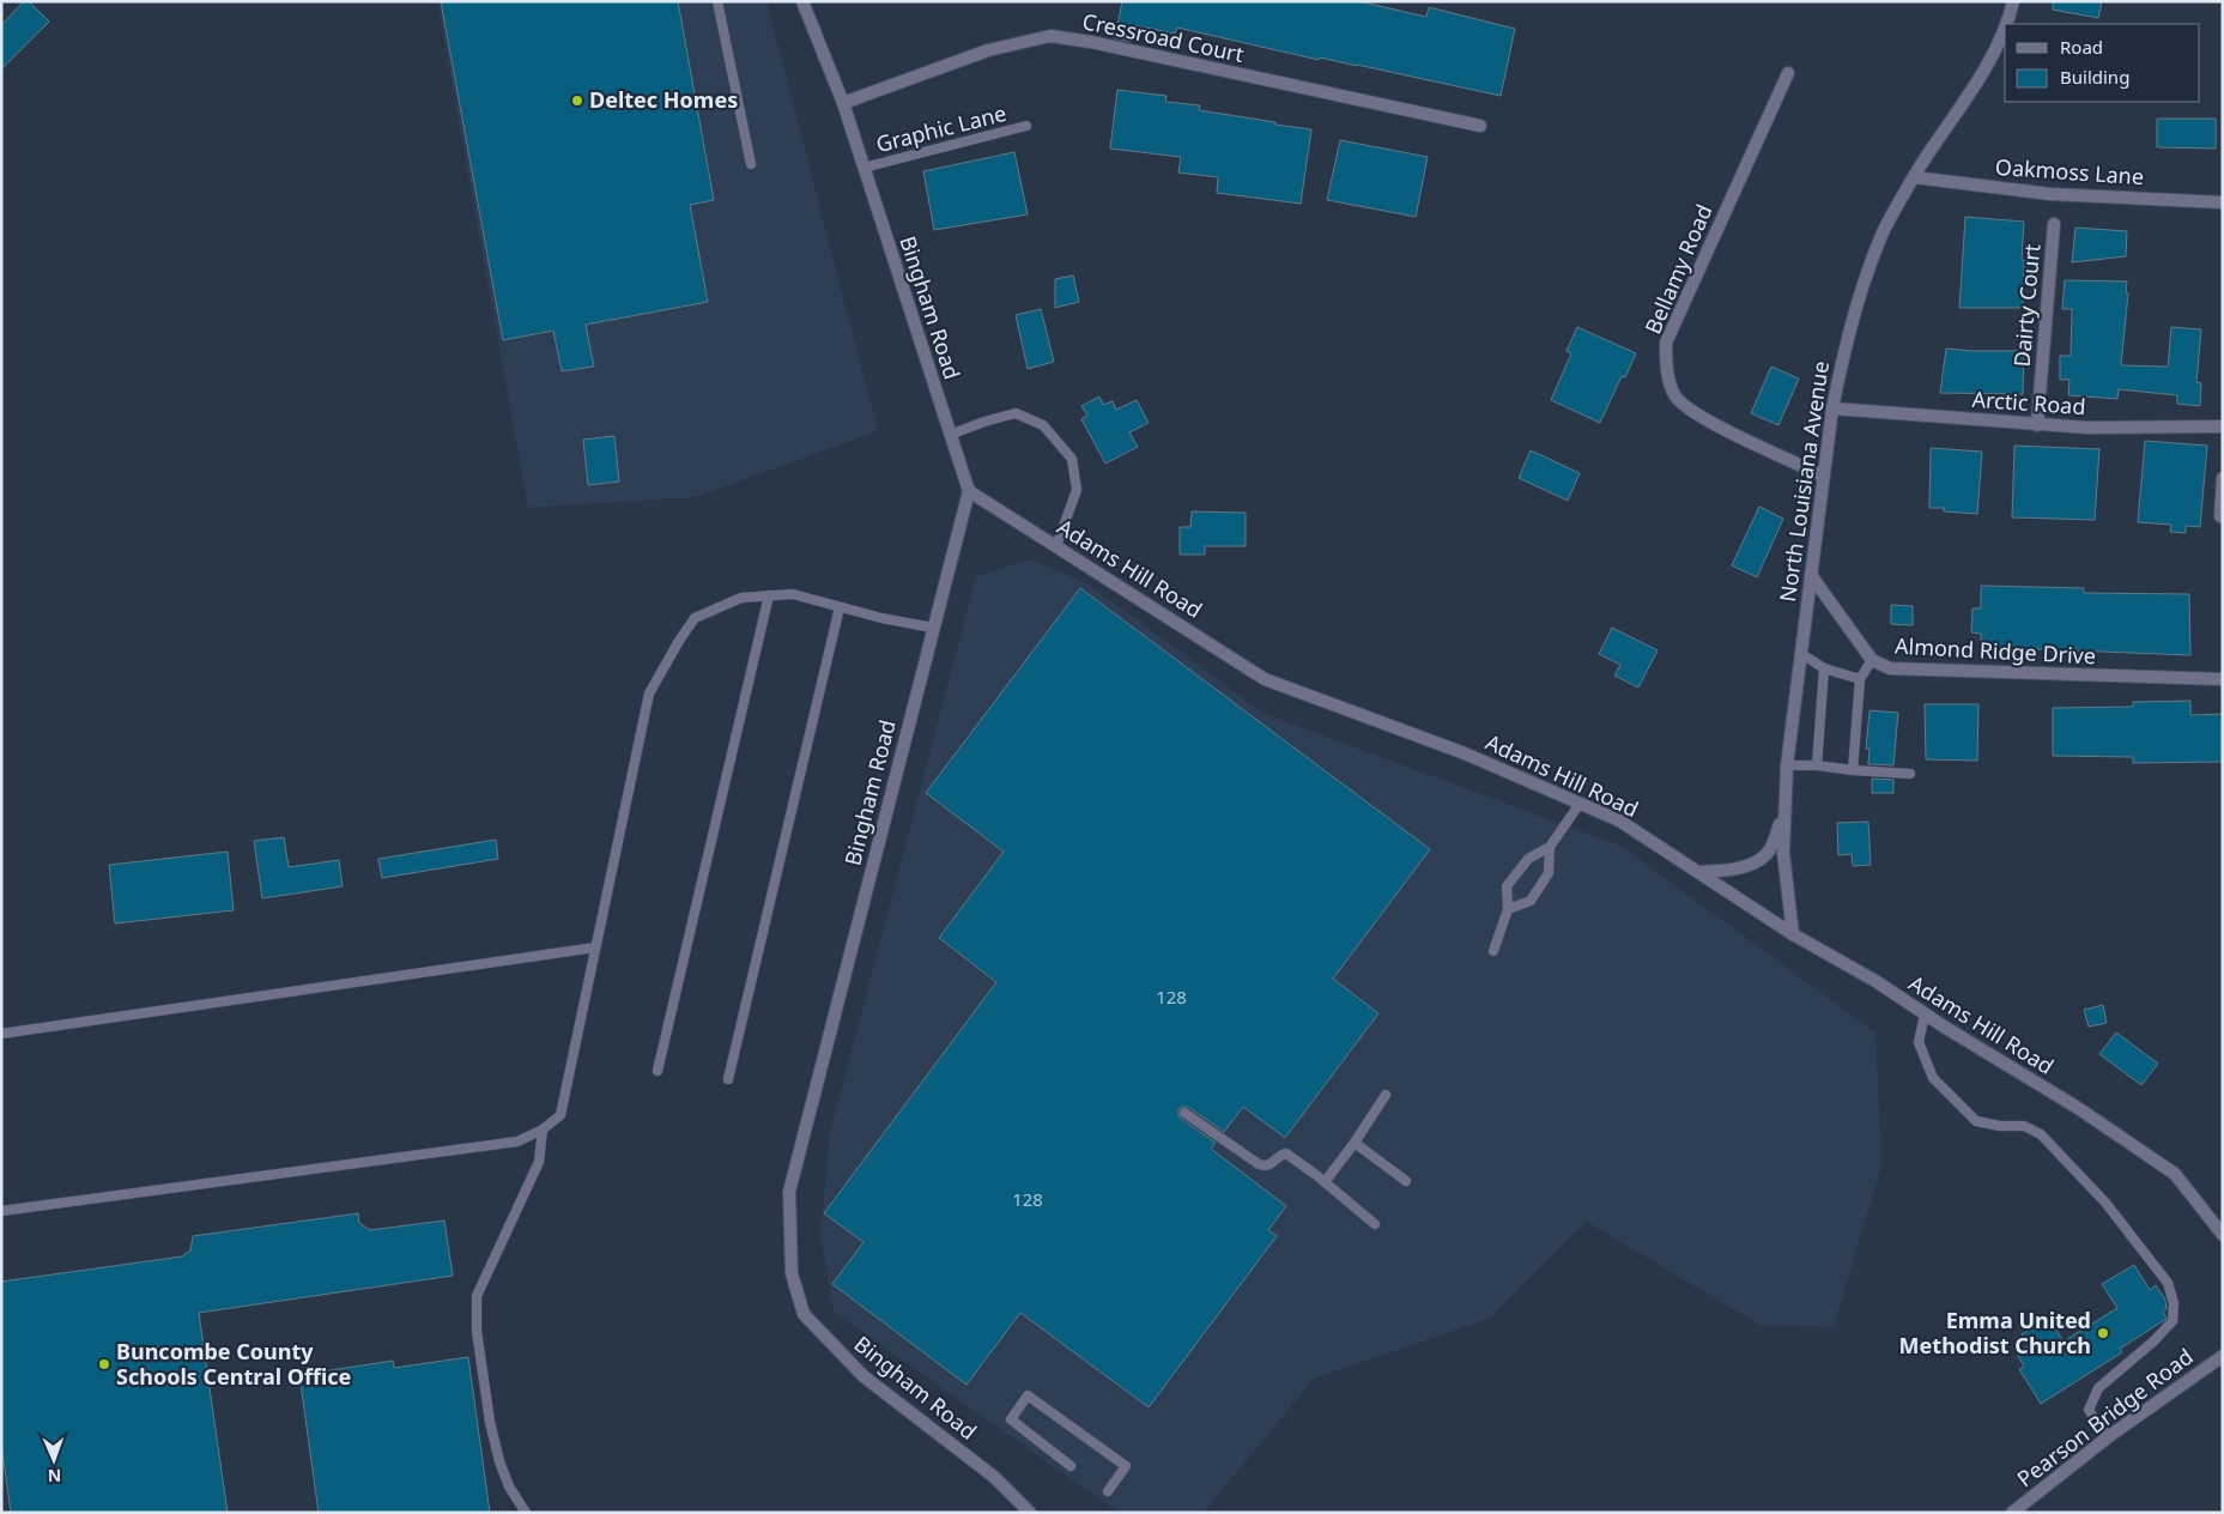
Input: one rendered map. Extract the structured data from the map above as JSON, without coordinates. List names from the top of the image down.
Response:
{
  "streets": {
    "street": [
      "Cressroad Court",
      "Oakmoss Lane",
      "Bellamy Road",
      "Dairty Court",
      "Bingham Road",
      "Arctic Road",
      "North Louisiana Avenue",
      "Adams Hill Road",
      "Almond Ridge Drive",
      "Pearson Bridge Road"
    ],
    "lane": ["Graphic Lane"]
  },
  "crossings": [
    ["Cressroad Court", "Bingham Road"],
    ["Graphic Lane", "Bingham Road"],
    ["Oakmoss Lane", "North Louisiana Avenue"],
    ["Bellamy Road", "North Louisiana Avenue"],
    ["Dairty Court", "Arctic Road"],
    ["Bingham Road", "Adams Hill Road"],
    ["Arctic Road", "North Louisiana Avenue"],
    ["North Louisiana Avenue", "Adams Hill Road"],
    ["North Louisiana Avenue", "Almond Ridge Drive"]
  ],
  "places": ["Deltec Homes", "Emma United Methodist Church", "Buncombe County Schools Central Office"],
  "house_numbers": ["128", "128"],
  "legend": ["Road", "Building"],
  "north": "bottom"
}
